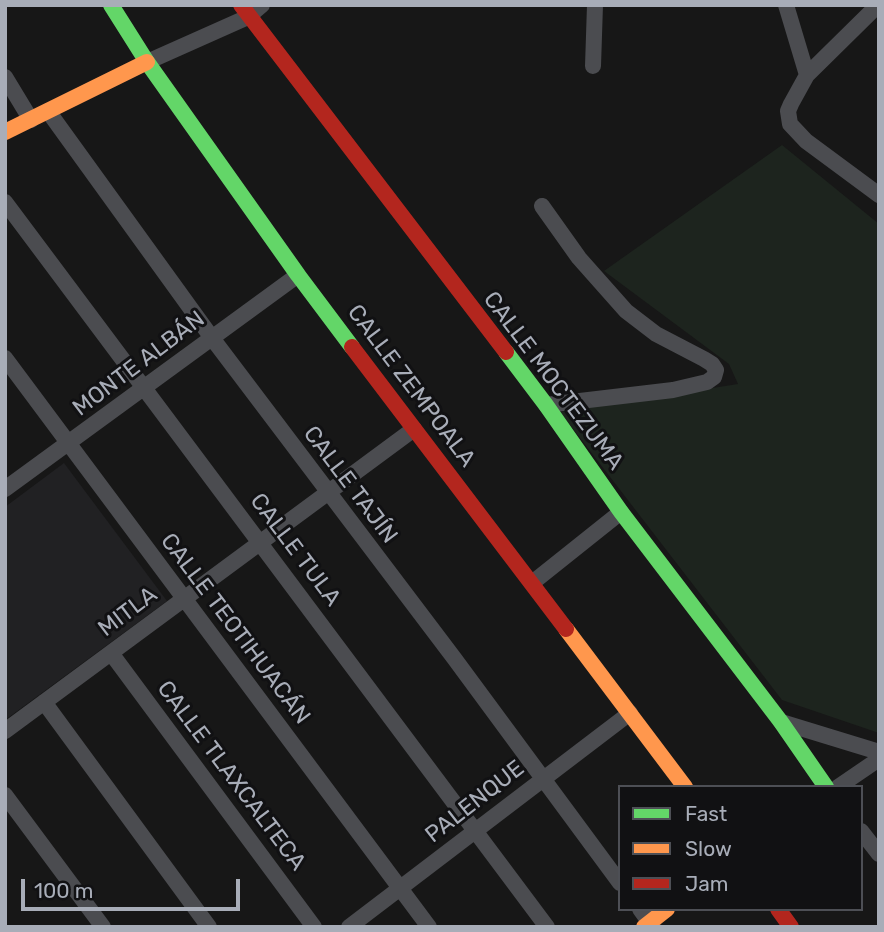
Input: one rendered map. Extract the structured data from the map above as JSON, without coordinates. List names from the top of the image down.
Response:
{
  "streets": {
    "street": [
      "MONTE ALBÁN",
      "CALLE MOCTEZUMA",
      "CALLE ZEMPOALA",
      "CALLE TAJÍN",
      "CALLE TULA",
      "MITLA",
      "CALLE TEOTIHUACÁN",
      "CALLE TLAXCALTECA",
      "PALENQUE"
    ]
  },
  "crossings": [
    ["MONTE ALBÁN", "CALLE ZEMPOALA"],
    ["MONTE ALBÁN", "CALLE TAJÍN"],
    ["MONTE ALBÁN", "CALLE TULA"],
    ["MONTE ALBÁN", "CALLE TEOTIHUACÁN"],
    ["CALLE ZEMPOALA", "MITLA"],
    ["CALLE ZEMPOALA", "PALENQUE"],
    ["CALLE TAJÍN", "MITLA"],
    ["CALLE TAJÍN", "PALENQUE"],
    ["CALLE TULA", "MITLA"],
    ["CALLE TULA", "PALENQUE"],
    ["MITLA", "CALLE TEOTIHUACÁN"],
    ["MITLA", "CALLE TLAXCALTECA"],
    ["CALLE TEOTIHUACÁN", "PALENQUE"]
  ],
  "legend": ["Fast", "Slow", "Jam"],
  "scale_bar": "100 m"
}
